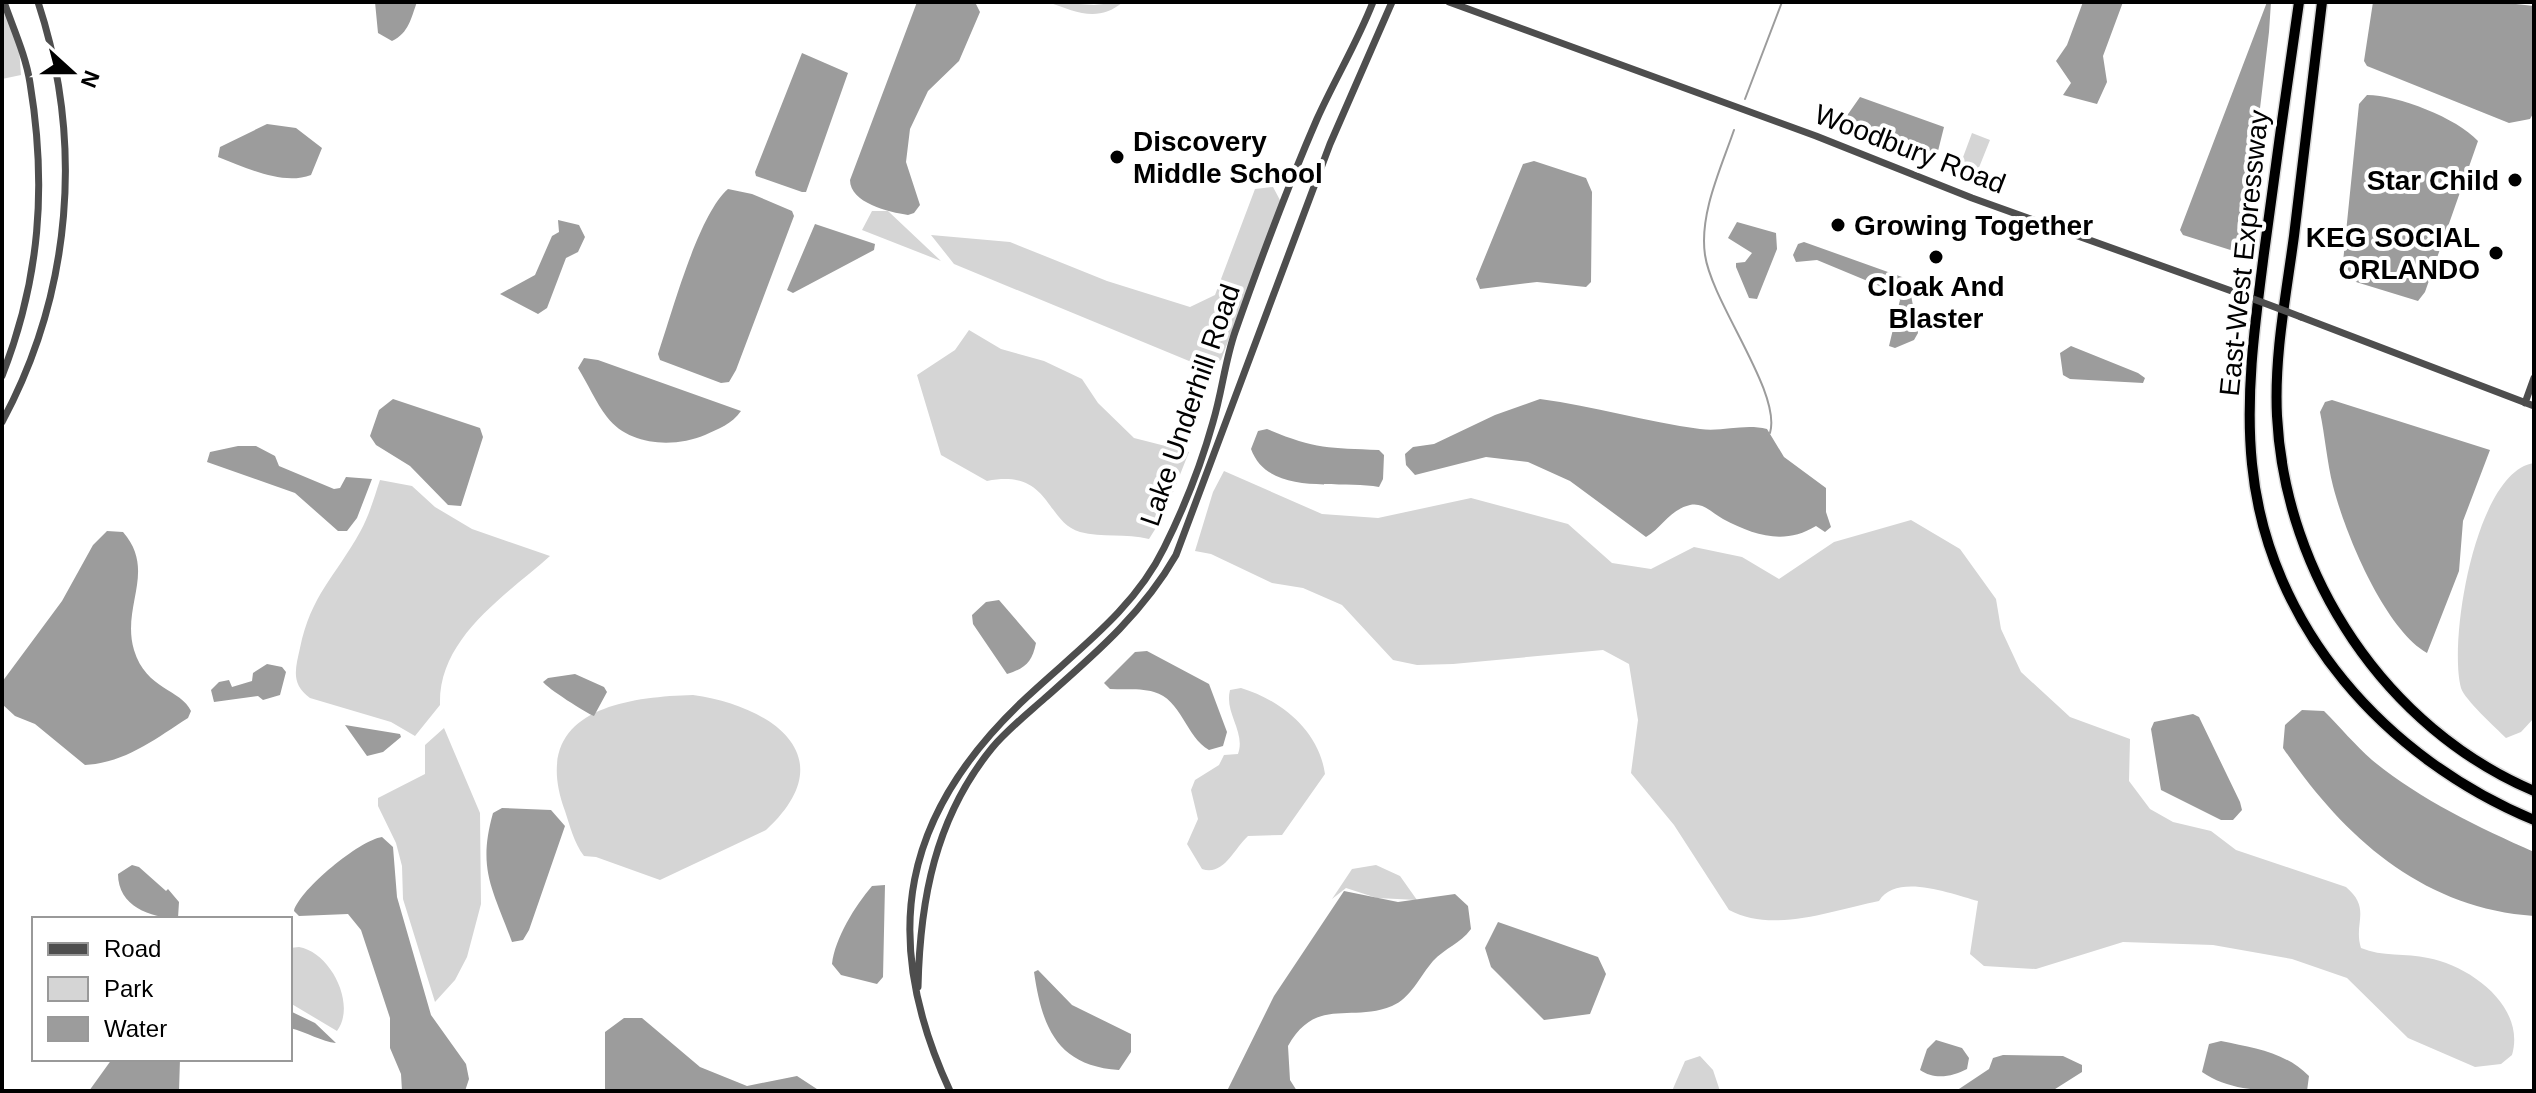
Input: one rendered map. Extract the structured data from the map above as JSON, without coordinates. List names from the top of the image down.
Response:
{
  "streets": {
    "highway": ["East-West Expressway"],
    "street": ["Woodbury Road", "Lake Underhill Road"]
  },
  "places": [
    "Discovery Middle School",
    "Star Child",
    "Growing Together",
    "KEG SOCIAL ORLANDO",
    "Cloak And Blaster"
  ],
  "legend": ["Road", "Park", "Water"],
  "north": "right"
}
